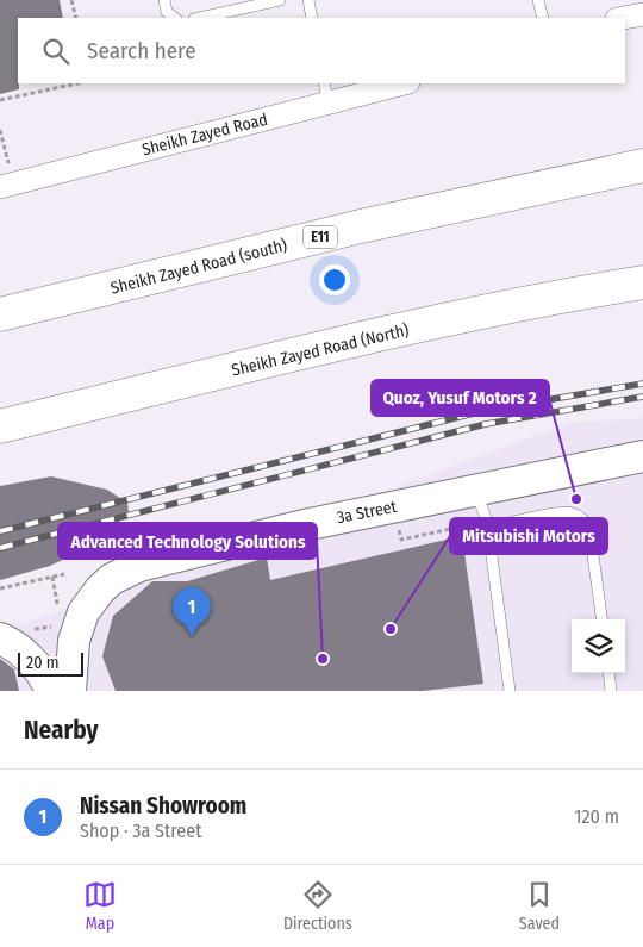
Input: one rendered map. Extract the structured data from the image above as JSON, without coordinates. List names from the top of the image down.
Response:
{
  "streets": {
    "highway": ["E11", "Sheikh Zayed Road (south)", "Sheikh Zayed Road (North)"],
    "street": ["Sheikh Zayed Road", "3a Street"]
  },
  "places": ["Quoz, Yusuf Motors 2", "Mitsubishi Motors", "Advanced Technology Solutions"],
  "scale_bar": "20 m",
  "page": {
    "search": "Search here",
    "pins": "1",
    "scale": "20 m",
    "heading": "Nearby",
    "list": [
      {
        "mark": "1",
        "name": "Nissan Showroom",
        "note": "Shop · 3a Street",
        "value": "120 m"
      }
    ],
    "nav": ["Map", "Directions", "Saved"]
  }
}
